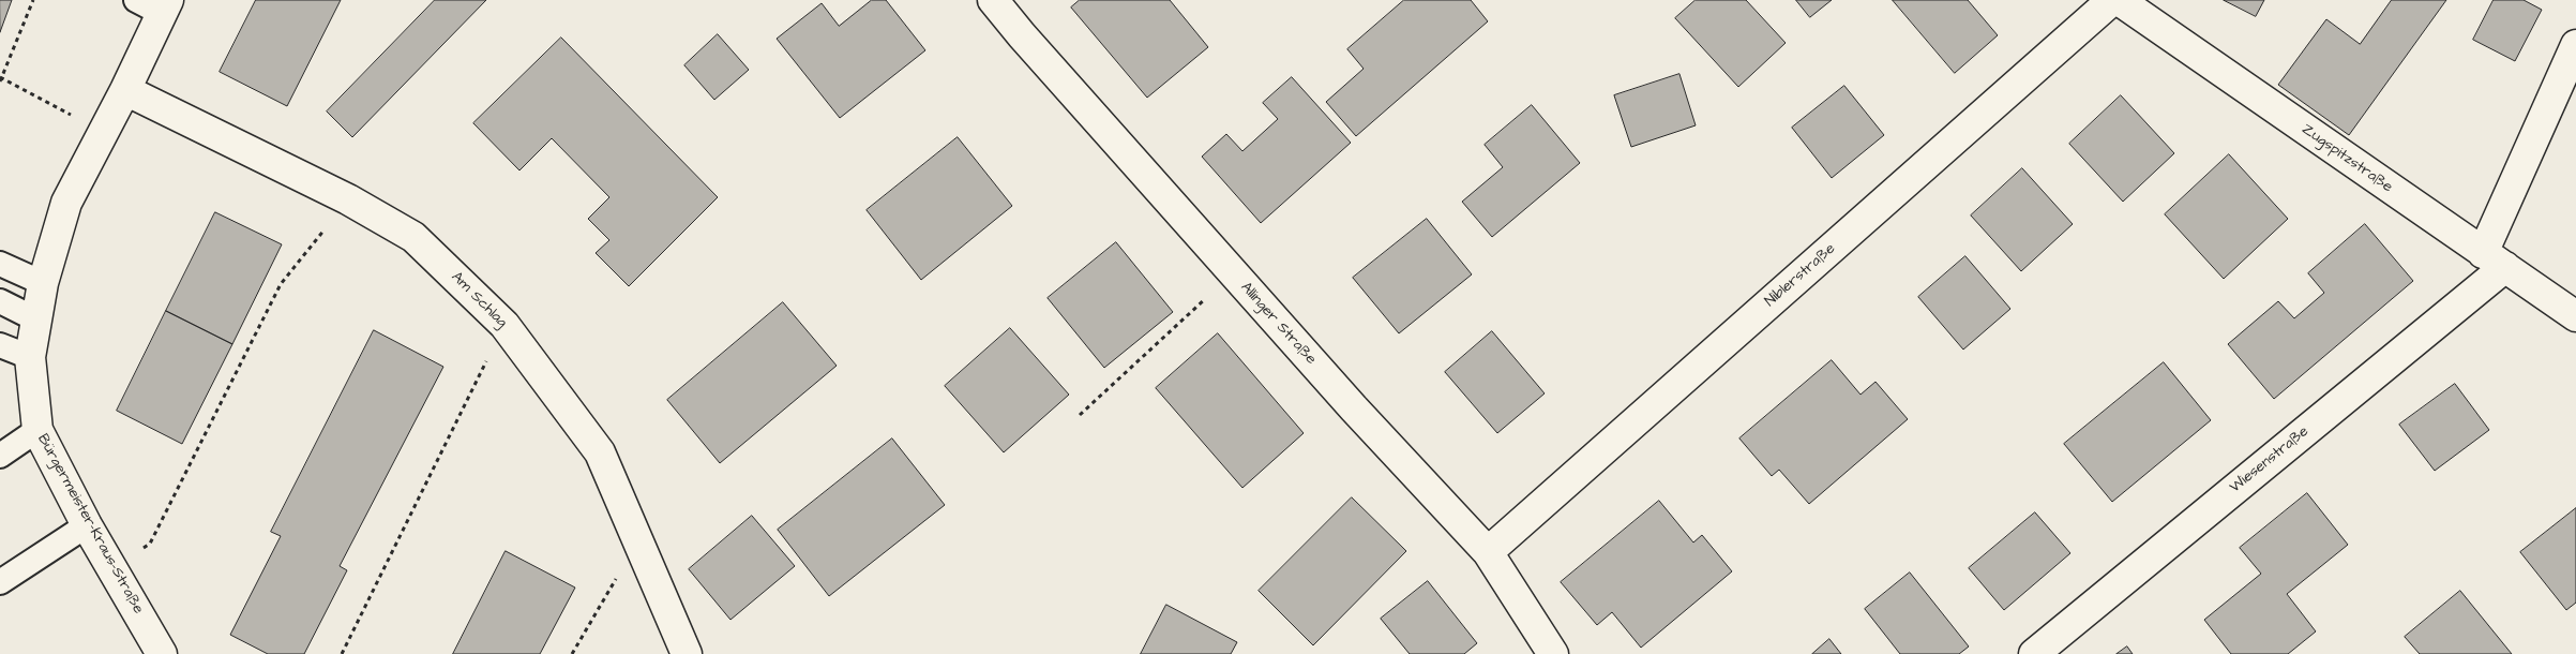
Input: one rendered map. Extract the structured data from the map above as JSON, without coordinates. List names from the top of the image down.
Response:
{
  "streets": {
    "street": [
      "Zugspitzstraße",
      "Niblerstraße",
      "Am Schlag",
      "Allinger Straße",
      "Wiesenstraße",
      "Bürgermeister-Kraus-Straße"
    ]
  },
  "crossings": [
    ["Zugspitzstraße", "Wiesenstraße"],
    ["Niblerstraße", "Allinger Straße"],
    ["Am Schlag", "Bürgermeister-Kraus-Straße"]
  ]
}
